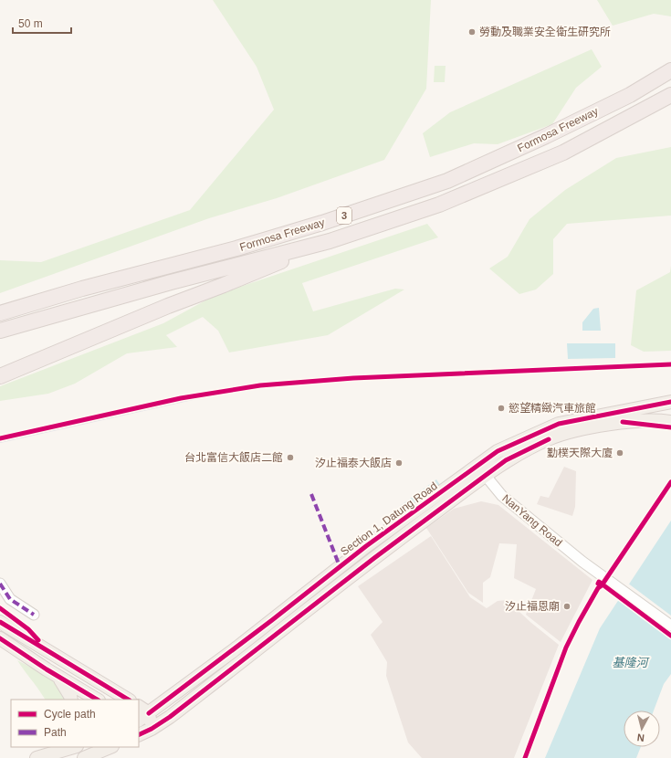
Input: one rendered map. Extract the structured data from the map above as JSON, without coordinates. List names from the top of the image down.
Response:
{
  "streets": {
    "highway": ["Formosa Freeway", "3"],
    "main road": ["Section 1, Datung Road"],
    "street": ["NanYang Road"]
  },
  "crossings": [
    ["Section 1, Datung Road", "NanYang Road"]
  ],
  "water": ["基隆河"],
  "places": [
    "勞動及職業安全衛生研究所",
    "慾望精緻汽車旅館",
    "勤樸天際大廈",
    "台北富信大飯店二館",
    "汐止福泰大飯店",
    "汐止福恩廟"
  ],
  "legend": ["Cycle path", "Path"],
  "scale_bar": "50 m",
  "north": "bottom"
}
